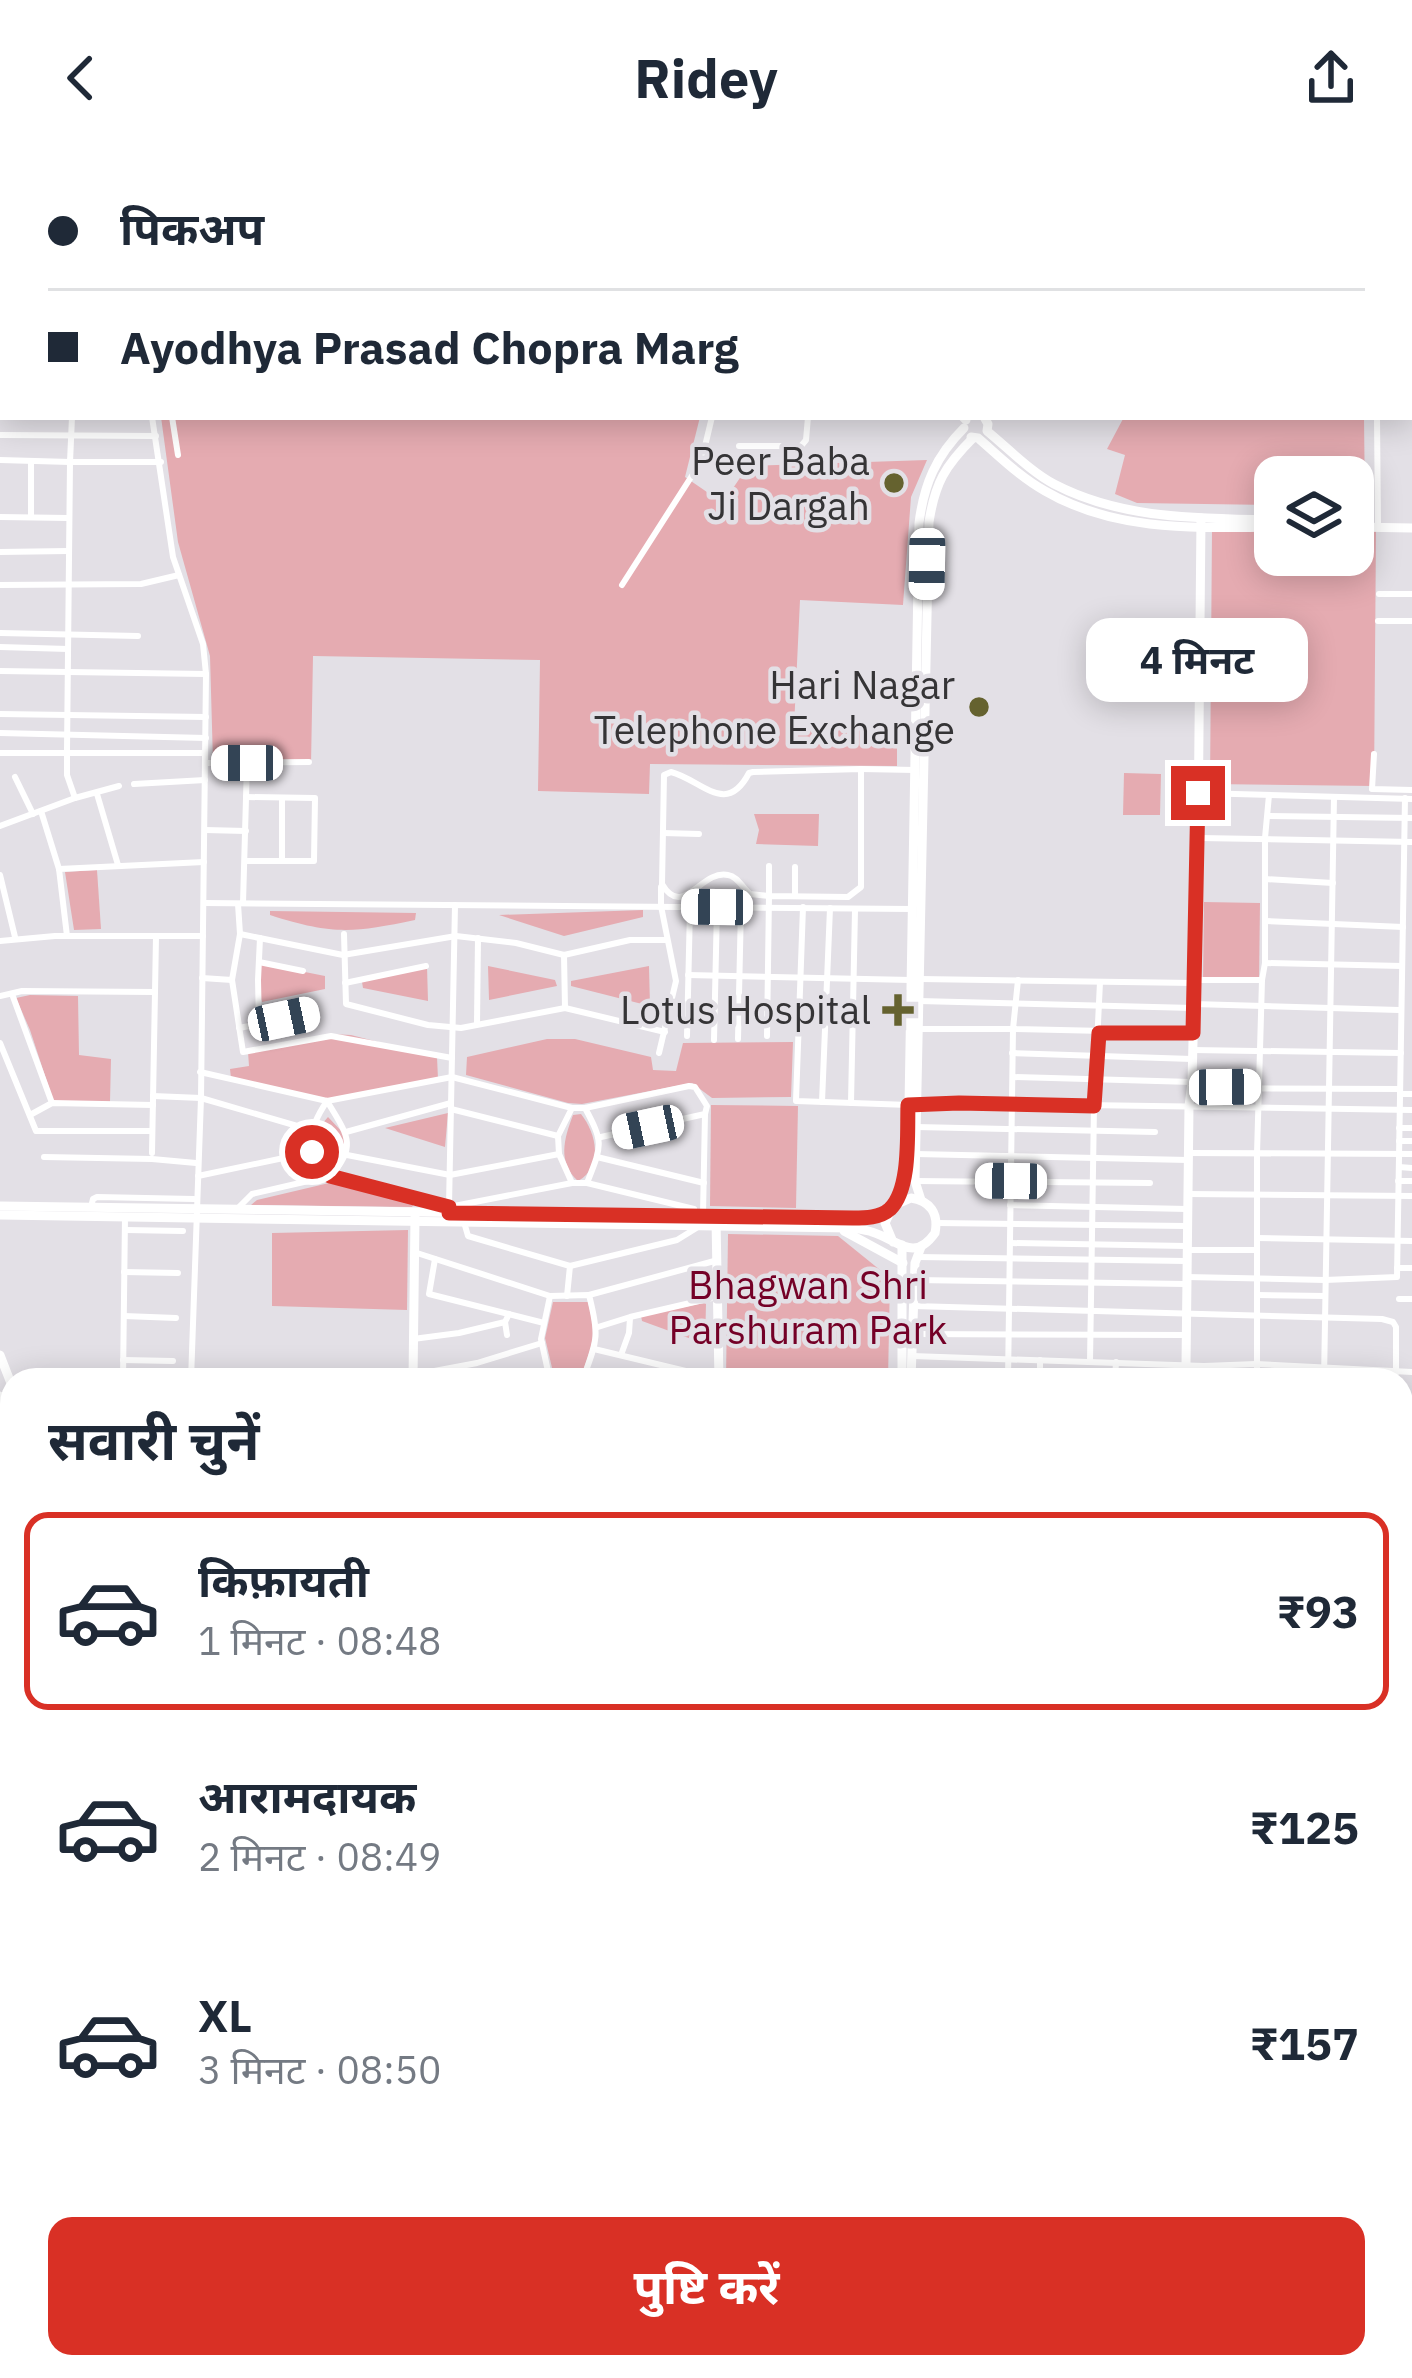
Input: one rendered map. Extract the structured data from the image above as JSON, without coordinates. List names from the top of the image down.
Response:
{
  "parks": ["Bhagwan Shri Parshuram Park"],
  "places": {
    "other": ["Peer Baba Ji Dargah", "Hari Nagar Telephone Exchange"],
    "health": ["Lotus Hospital"]
  },
  "page": {
    "header": "Ridey",
    "banner": ["पिकअप", "Ayodhya Prasad Chopra Marg"],
    "bubble": "4 मिनट",
    "heading": "सवारी चुनें",
    "list": [
      {
        "name": "किफ़ायती",
        "note": "1 मिनट · 08:48",
        "value": "₹93"
      },
      {
        "name": "आरामदायक",
        "note": "2 मिनट · 08:49",
        "value": "₹125"
      },
      {
        "name": "XL",
        "note": "3 मिनट · 08:50",
        "value": "₹157"
      }
    ],
    "buttons": "पुष्टि करें"
  }
}
